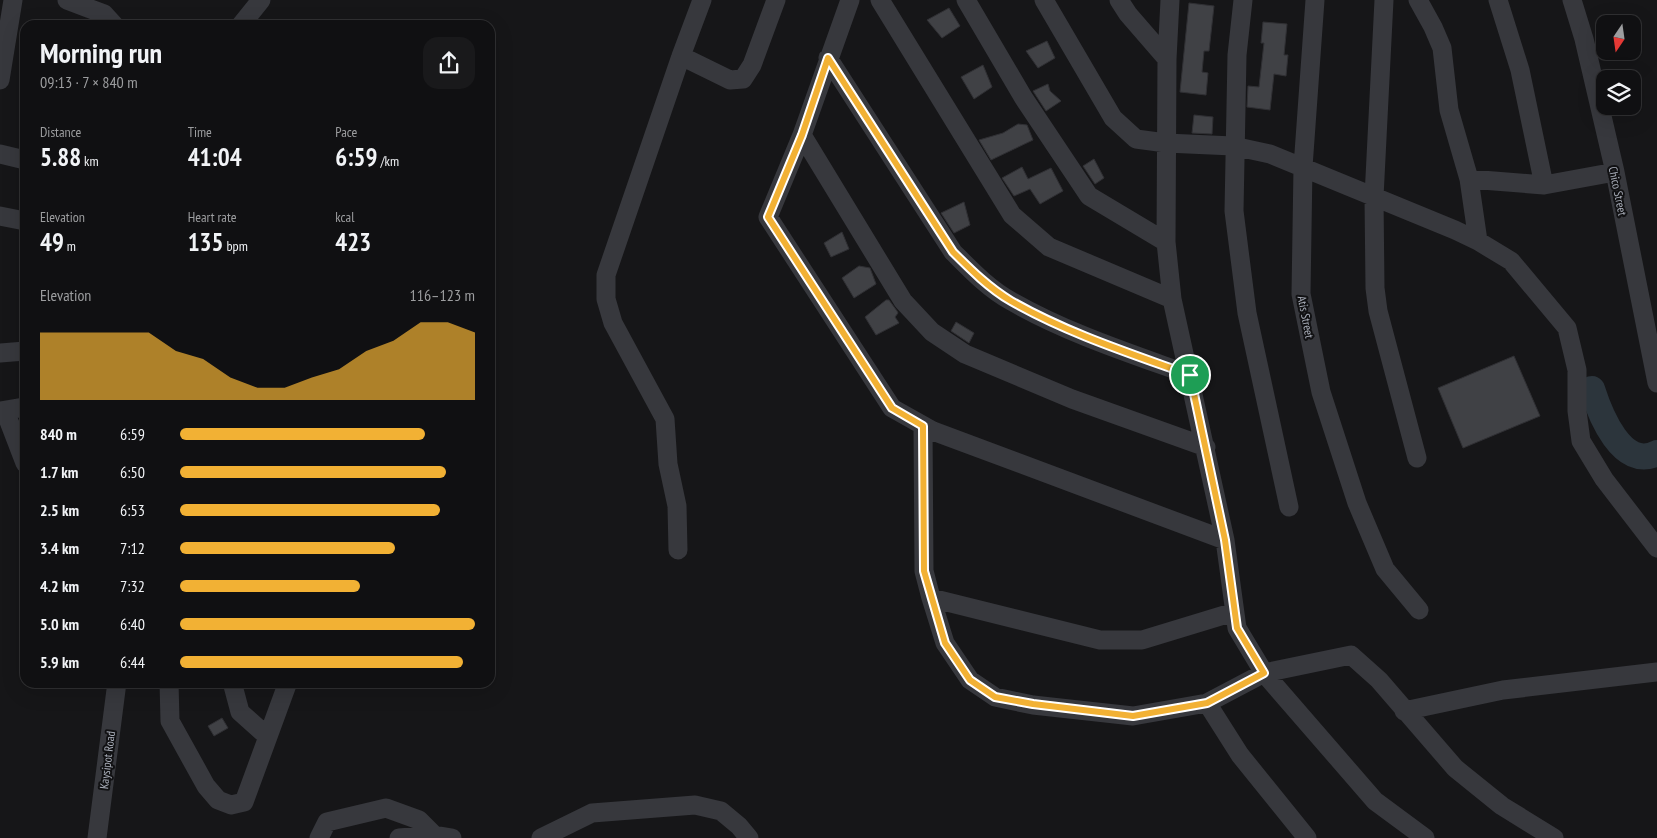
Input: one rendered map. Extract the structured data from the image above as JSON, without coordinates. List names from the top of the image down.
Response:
{
  "streets": {
    "street": ["Chico Street", "Atis Street", "Kaysipot Road"]
  },
  "north": "bottom",
  "page": {
    "heading": ["Morning run", "09:13 · 7 × 840 m"],
    "stats": [
      ["Distance", "5.88 km"],
      ["Time", "41:04"],
      ["Pace", "6:59 /km"],
      ["Elevation", "49 m"],
      ["Heart rate", "135 bpm"],
      ["kcal", "423"]
    ],
    "chart": ["Elevation", "116–123 m"],
    "list": [
      {
        "name": "840 m",
        "note": "6:59"
      },
      {
        "name": "1.7 km",
        "note": "6:50"
      },
      {
        "name": "2.5 km",
        "note": "6:53"
      },
      {
        "name": "3.4 km",
        "note": "7:12"
      },
      {
        "name": "4.2 km",
        "note": "7:32"
      },
      {
        "name": "5.0 km",
        "note": "6:40"
      },
      {
        "name": "5.9 km",
        "note": "6:44"
      }
    ]
  }
}
